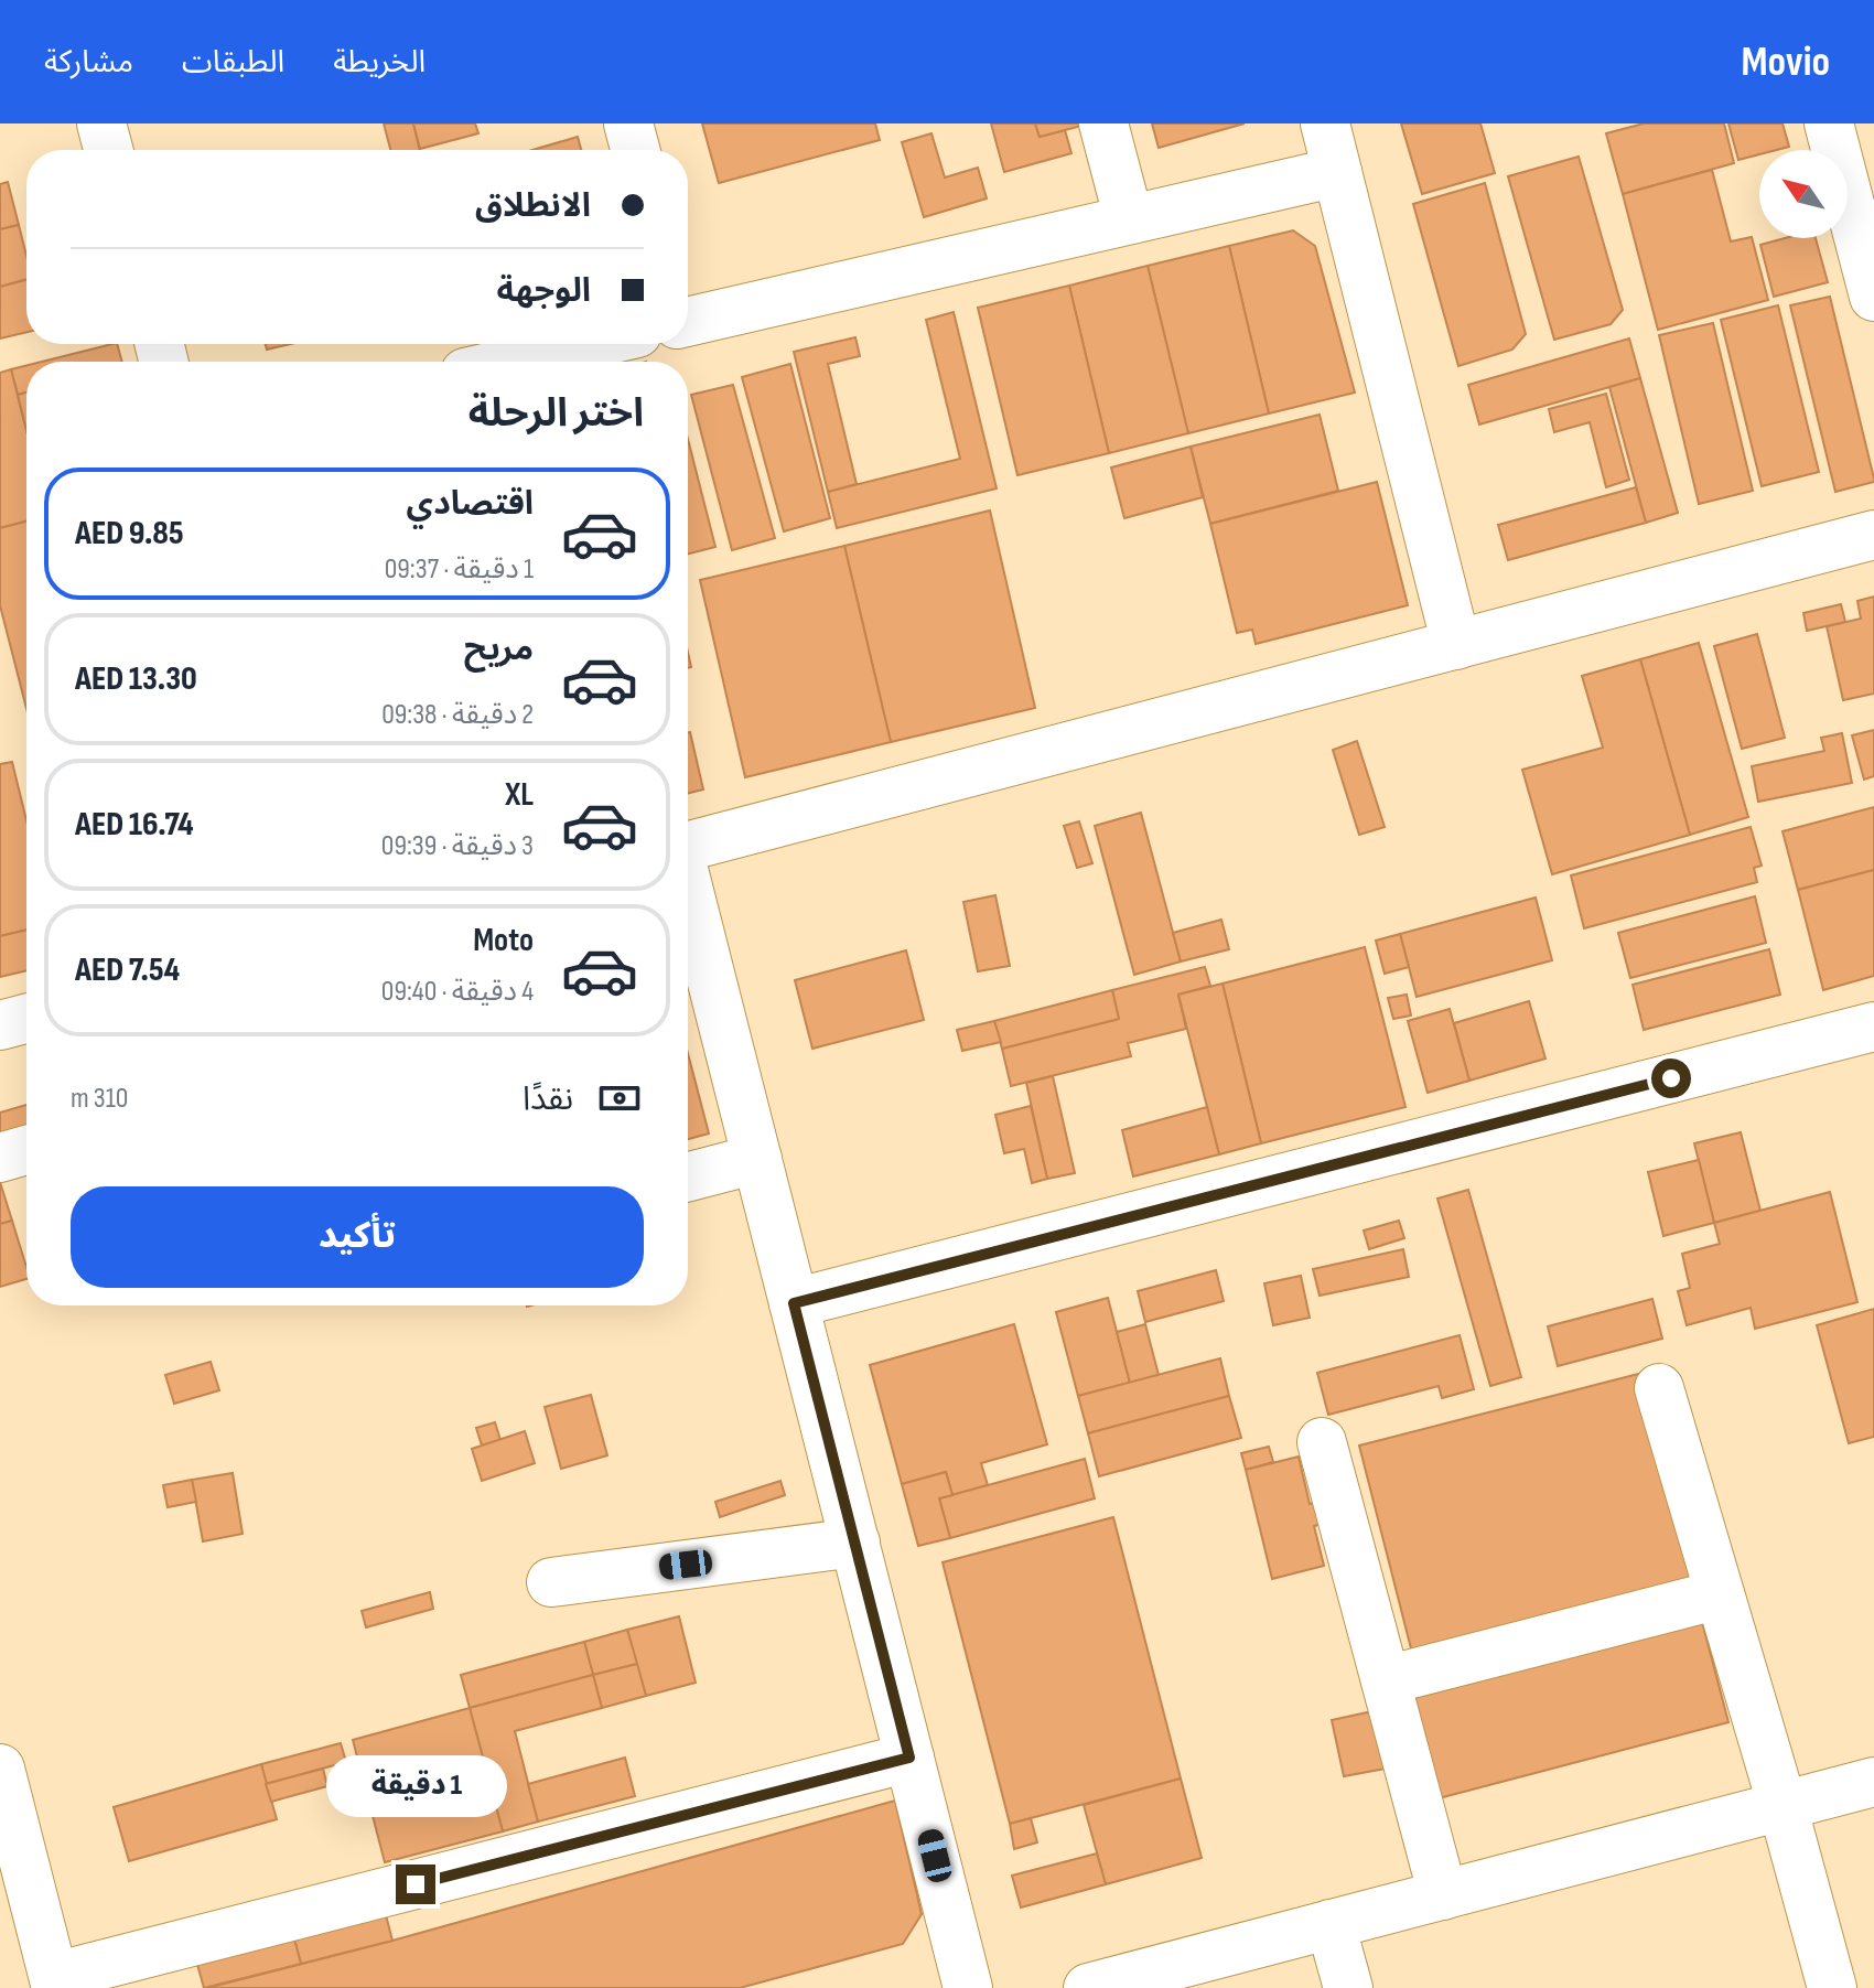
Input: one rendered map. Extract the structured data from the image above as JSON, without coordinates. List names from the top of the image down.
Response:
{
  "north": "top left",
  "page": {
    "header": "Movio",
    "nav": ["الخريطة", "الطبقات", "مشاركة"],
    "banner": ["الانطلاق", "الوجهة"],
    "heading": "اختر الرحلة",
    "list": [
      {
        "name": "اقتصادي",
        "note": "1 دقيقة · 09:37",
        "value": "AED 9.85"
      },
      {
        "name": "مريح",
        "note": "2 دقيقة · 09:38",
        "value": "AED 13.30"
      },
      {
        "name": "XL",
        "note": "3 دقيقة · 09:39",
        "value": "AED 16.74"
      },
      {
        "name": "Moto",
        "note": "4 دقيقة · 09:40",
        "value": "AED 7.54"
      }
    ],
    "pay": ["نقدًا", "310 m"],
    "buttons": "تأكيد",
    "bubble": "1 دقيقة"
  }
}
